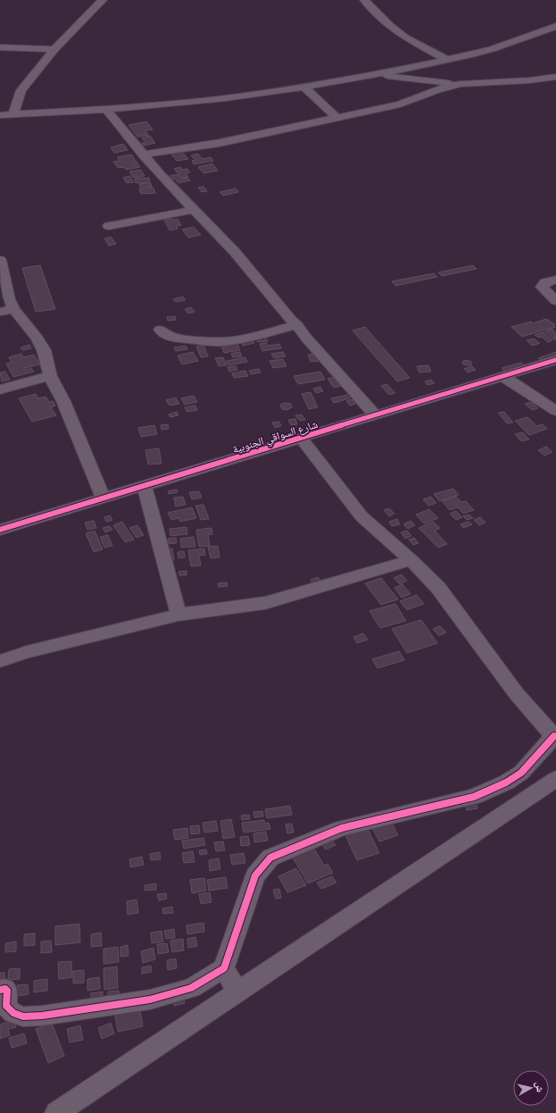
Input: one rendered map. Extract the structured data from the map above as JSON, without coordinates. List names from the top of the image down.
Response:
{
  "streets": {
    "street": ["شارع السواقي الجنوبية"]
  },
  "north": "right"
}
